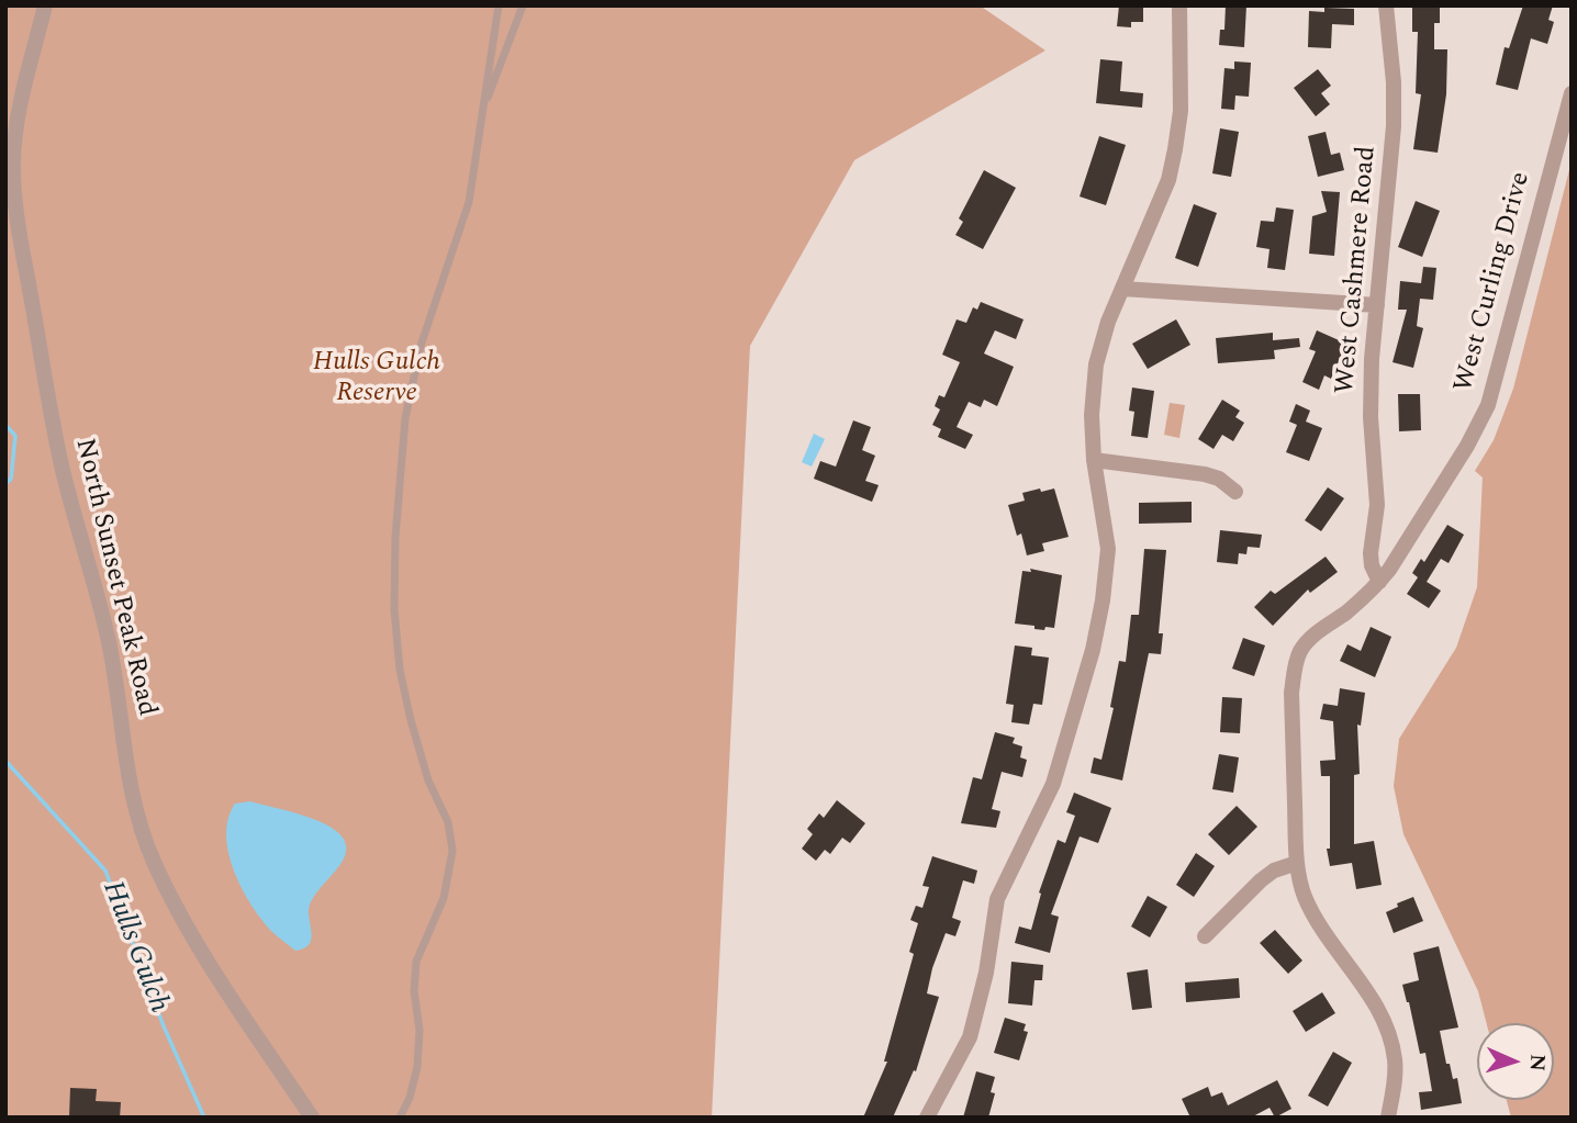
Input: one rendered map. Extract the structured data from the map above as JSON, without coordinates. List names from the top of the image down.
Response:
{
  "streets": {
    "street": ["West Cashmere Road", "West Curling Drive", "North Sunset Peak Road"]
  },
  "crossings": [
    ["West Cashmere Road", "West Curling Drive"]
  ],
  "water": ["Hulls Gulch"],
  "parks": ["Hulls Gulch Reserve"],
  "north": "right"
}
